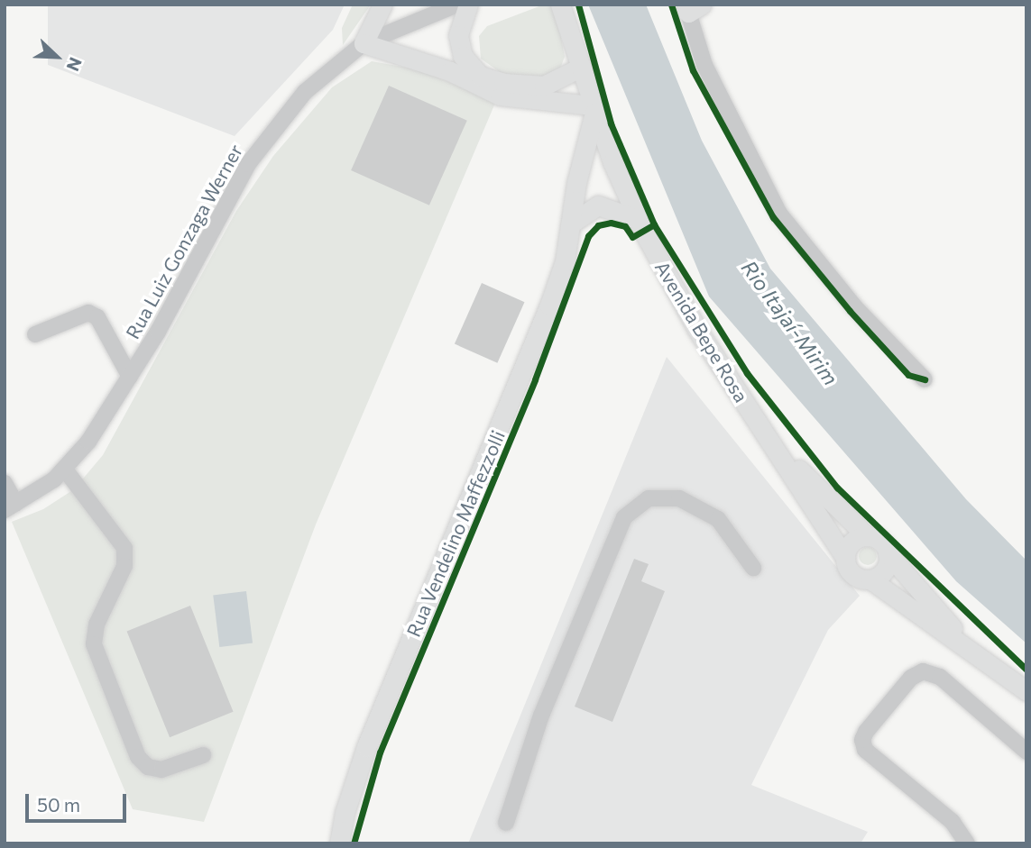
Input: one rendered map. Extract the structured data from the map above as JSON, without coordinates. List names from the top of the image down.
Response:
{
  "streets": {
    "main road": ["Avenida Bepe Rosa", "Rua Vendelino Maffezzolli"],
    "street": ["Rua Luiz Gonzaga Werner"]
  },
  "crossings": [
    ["Avenida Bepe Rosa", "Rua Vendelino Maffezzolli"]
  ],
  "water": ["Rio Itajaí-Mirim"],
  "scale_bar": "50 m",
  "north": "bottom right"
}
